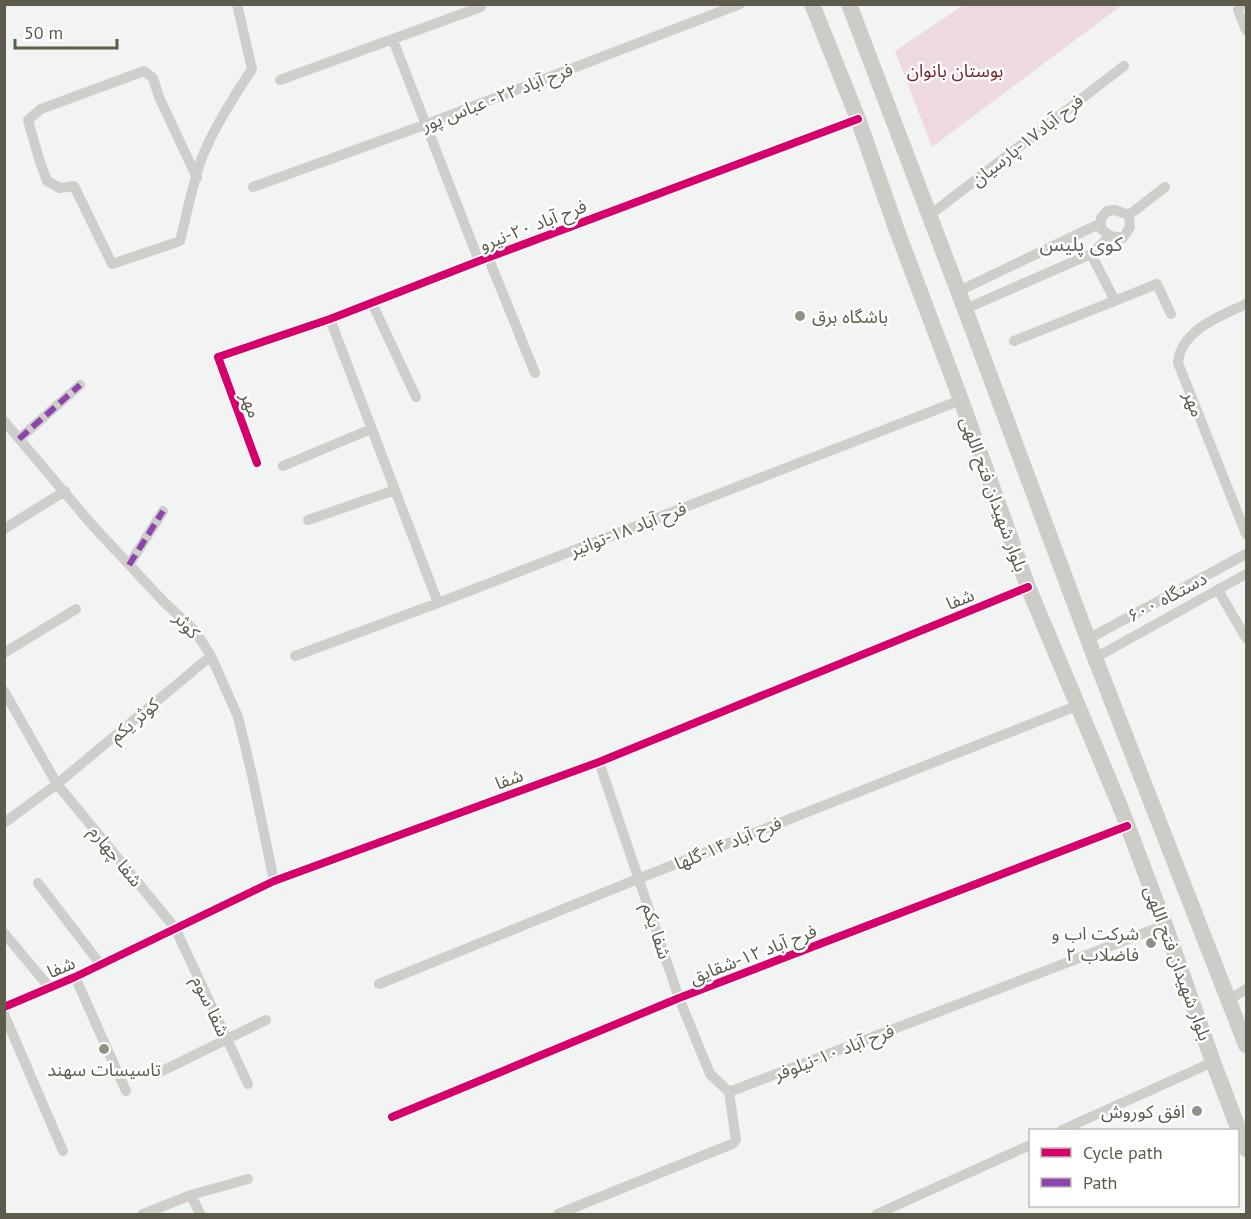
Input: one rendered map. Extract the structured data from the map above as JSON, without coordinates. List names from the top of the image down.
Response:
{
  "streets": {
    "main road": ["بلوار شهیدان فتح اللهی"],
    "street": [
      "فرح آباد ۲۲ - عباس پور",
      "فرح آباد۱۷-پارسیان",
      "فرح آباد ۲۰-نیرو",
      "مهر",
      "فرح آباد ۱۸-توانیر",
      "۶۰۰ دستگاه",
      "شفا",
      "کوثر",
      "کوثر یکم",
      "فرح آباد ۱۴-گلها",
      "شفا چهارم",
      "شفا یکم",
      "فرح آباد ۱۲-شقایق",
      "شفا سوم",
      "فرح آباد ۱۰-نیلوفر"
    ]
  },
  "crossings": [
    ["فرح آباد۱۷-پارسیان", "بلوار شهیدان فتح اللهی"],
    ["فرح آباد ۲۰-نیرو", "مهر"],
    ["فرح آباد ۲۰-نیرو", "بلوار شهیدان فتح اللهی"],
    ["بلوار شهیدان فتح اللهی", "فرح آباد ۱۸-توانیر"],
    ["بلوار شهیدان فتح اللهی", "۶۰۰ دستگاه"],
    ["بلوار شهیدان فتح اللهی", "شفا"],
    ["بلوار شهیدان فتح اللهی", "فرح آباد ۱۴-گلها"],
    ["بلوار شهیدان فتح اللهی", "فرح آباد ۱۲-شقایق"],
    ["بلوار شهیدان فتح اللهی", "فرح آباد ۱۰-نیلوفر"],
    ["شفا", "کوثر"],
    ["شفا", "شفا چهارم"],
    ["شفا", "شفا یکم"],
    ["شفا", "شفا سوم"],
    ["کوثر", "کوثر یکم"],
    ["کوثر یکم", "شفا چهارم"],
    ["فرح آباد ۱۴-گلها", "شفا یکم"],
    ["شفا چهارم", "شفا سوم"],
    ["شفا یکم", "فرح آباد ۱۲-شقایق"],
    ["شفا یکم", "فرح آباد ۱۰-نیلوفر"]
  ],
  "districts": ["کوی پلیس"],
  "parks": ["بوستان بانوان"],
  "places": [
    "باشگاه برق",
    "شرکت اب و فاضلاب ۲",
    "تاسیسات سهند",
    "افق کوروش"
  ],
  "legend": ["Cycle path", "Path"],
  "scale_bar": "50 m"
}
